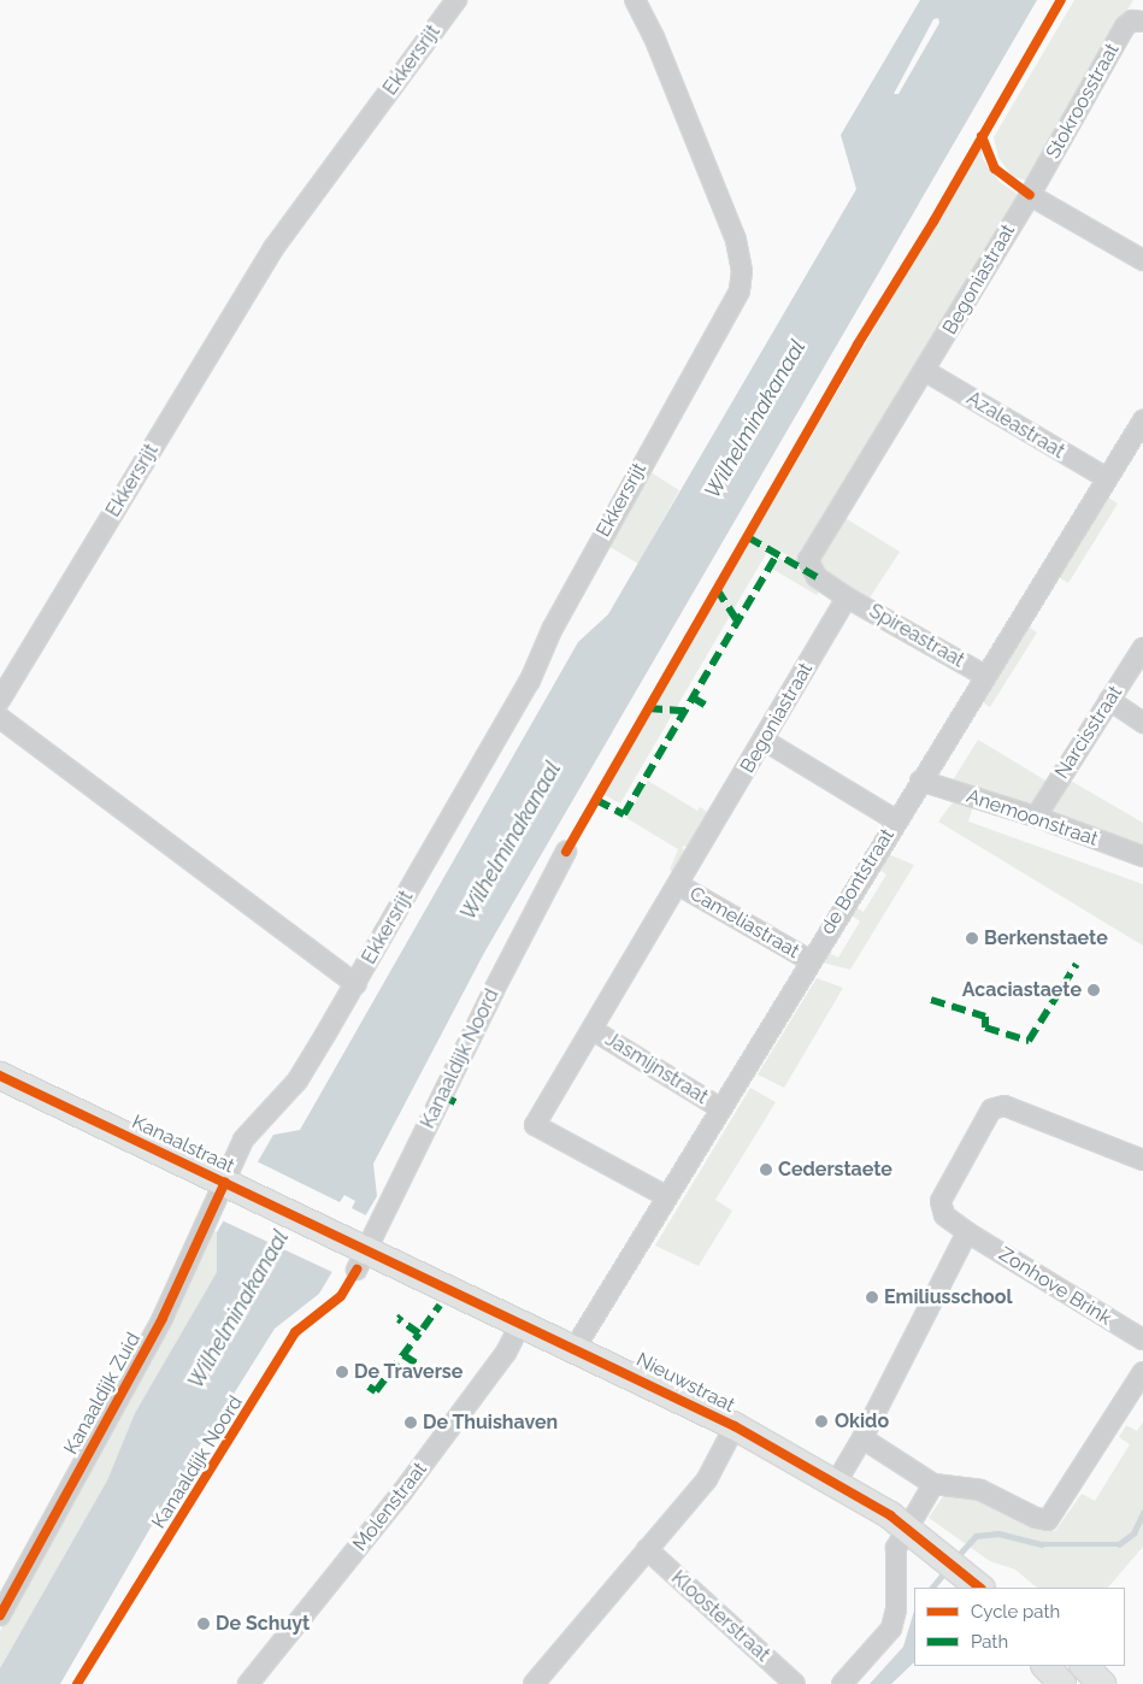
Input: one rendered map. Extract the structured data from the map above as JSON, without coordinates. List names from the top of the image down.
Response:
{
  "streets": {
    "street": [
      "Ekkersrijt",
      "Stokroosstraat",
      "Begoniastraat",
      "Azaleastraat",
      "Spireastraat",
      "Narcisstraat",
      "Anemoonstraat",
      "de Bontstraat",
      "Cameliastraat",
      "Kanaaldijk Noord",
      "Jasmijnstraat",
      "Kanaalstraat",
      "Zonhove Brink",
      "Nieuwstraat",
      "Kanaaldijk Zuid",
      "Molenstraat",
      "Kloosterstraat"
    ]
  },
  "crossings": [
    ["Ekkersrijt", "Kanaalstraat"],
    ["Ekkersrijt", "Kanaaldijk Zuid"],
    ["Stokroosstraat", "Begoniastraat"],
    ["Begoniastraat", "Azaleastraat"],
    ["Begoniastraat", "Spireastraat"],
    ["Begoniastraat", "de Bontstraat"],
    ["Begoniastraat", "Cameliastraat"],
    ["Begoniastraat", "Jasmijnstraat"],
    ["Azaleastraat", "de Bontstraat"],
    ["Spireastraat", "de Bontstraat"],
    ["Narcisstraat", "Anemoonstraat"],
    ["Anemoonstraat", "de Bontstraat"],
    ["de Bontstraat", "Cameliastraat"],
    ["de Bontstraat", "Jasmijnstraat"],
    ["de Bontstraat", "Nieuwstraat"],
    ["Kanaaldijk Noord", "Kanaalstraat"],
    ["Kanaaldijk Noord", "Nieuwstraat"],
    ["Kanaalstraat", "Nieuwstraat"],
    ["Kanaalstraat", "Kanaaldijk Zuid"],
    ["Nieuwstraat", "Molenstraat"]
  ],
  "water": ["Wilhelminakanaal"],
  "places": [
    "Berkenstaete",
    "Acaciastaete",
    "Cederstaete",
    "Emiliusschool",
    "De Traverse",
    "Okido",
    "De Thuishaven",
    "De Schuyt"
  ],
  "legend": ["Cycle path", "Path"]
}
